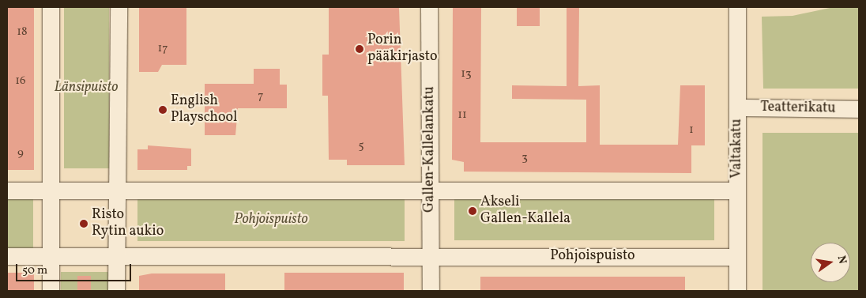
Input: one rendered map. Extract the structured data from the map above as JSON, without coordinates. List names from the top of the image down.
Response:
{
  "streets": {
    "street": [
      "Teatterikatu",
      "Valtakatu",
      "Gallen-Kallelankatu",
      "Pohjoispuisto"
    ]
  },
  "crossings": [
    ["Teatterikatu", "Valtakatu"],
    ["Valtakatu", "Pohjoispuisto"],
    ["Gallen-Kallelankatu", "Pohjoispuisto"]
  ],
  "parks": ["Länsipuisto", "Pohjoispuisto"],
  "places": [
    "Porin pääkirjasto",
    "English Playschool",
    "Akseli Gallen-Kallela",
    "Risto Rytin aukio"
  ],
  "house_numbers": [
    "18",
    "17",
    "13",
    "16",
    "7",
    "11",
    "1",
    "5",
    "9",
    "3"
  ],
  "scale_bar": "50 m",
  "north": "right"
}
